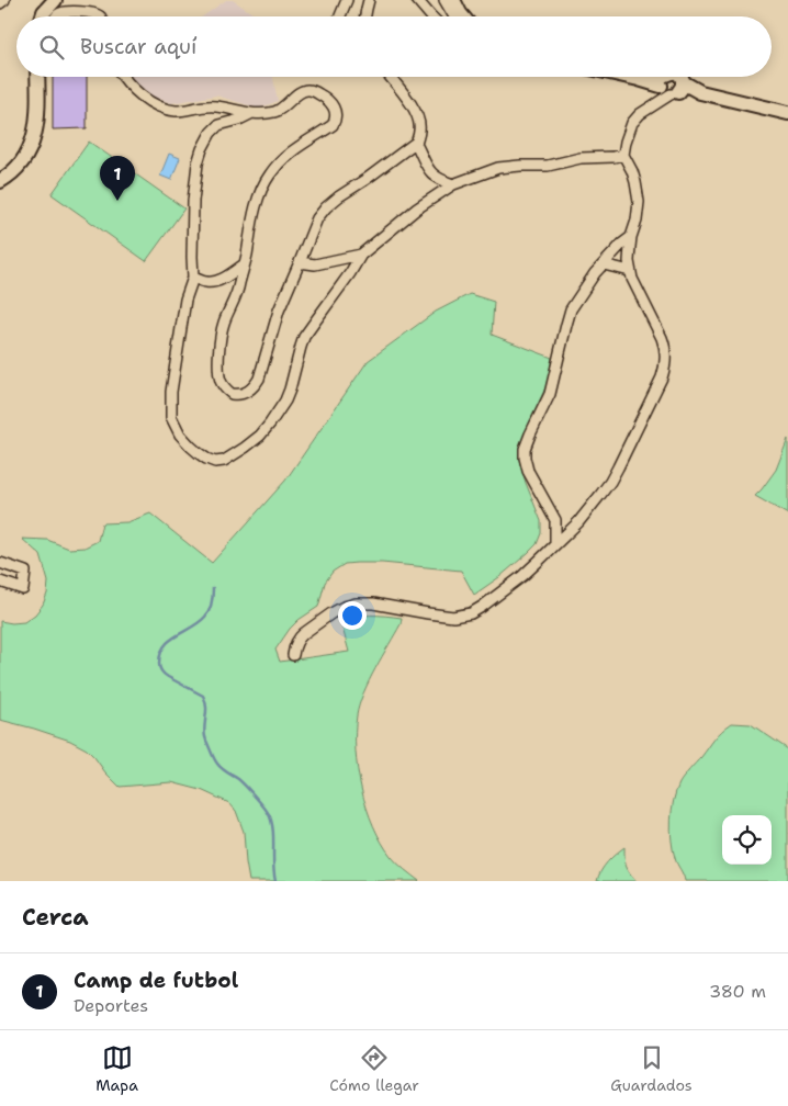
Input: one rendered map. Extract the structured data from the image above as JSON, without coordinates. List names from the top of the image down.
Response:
{
  "page": {
    "search": "Buscar aquí",
    "pins": "1",
    "heading": "Cerca",
    "list": [
      {
        "mark": "1",
        "name": "Camp de futbol",
        "note": "Deportes",
        "value": "380 m"
      }
    ],
    "nav": ["Mapa", "Cómo llegar", "Guardados"]
  }
}
